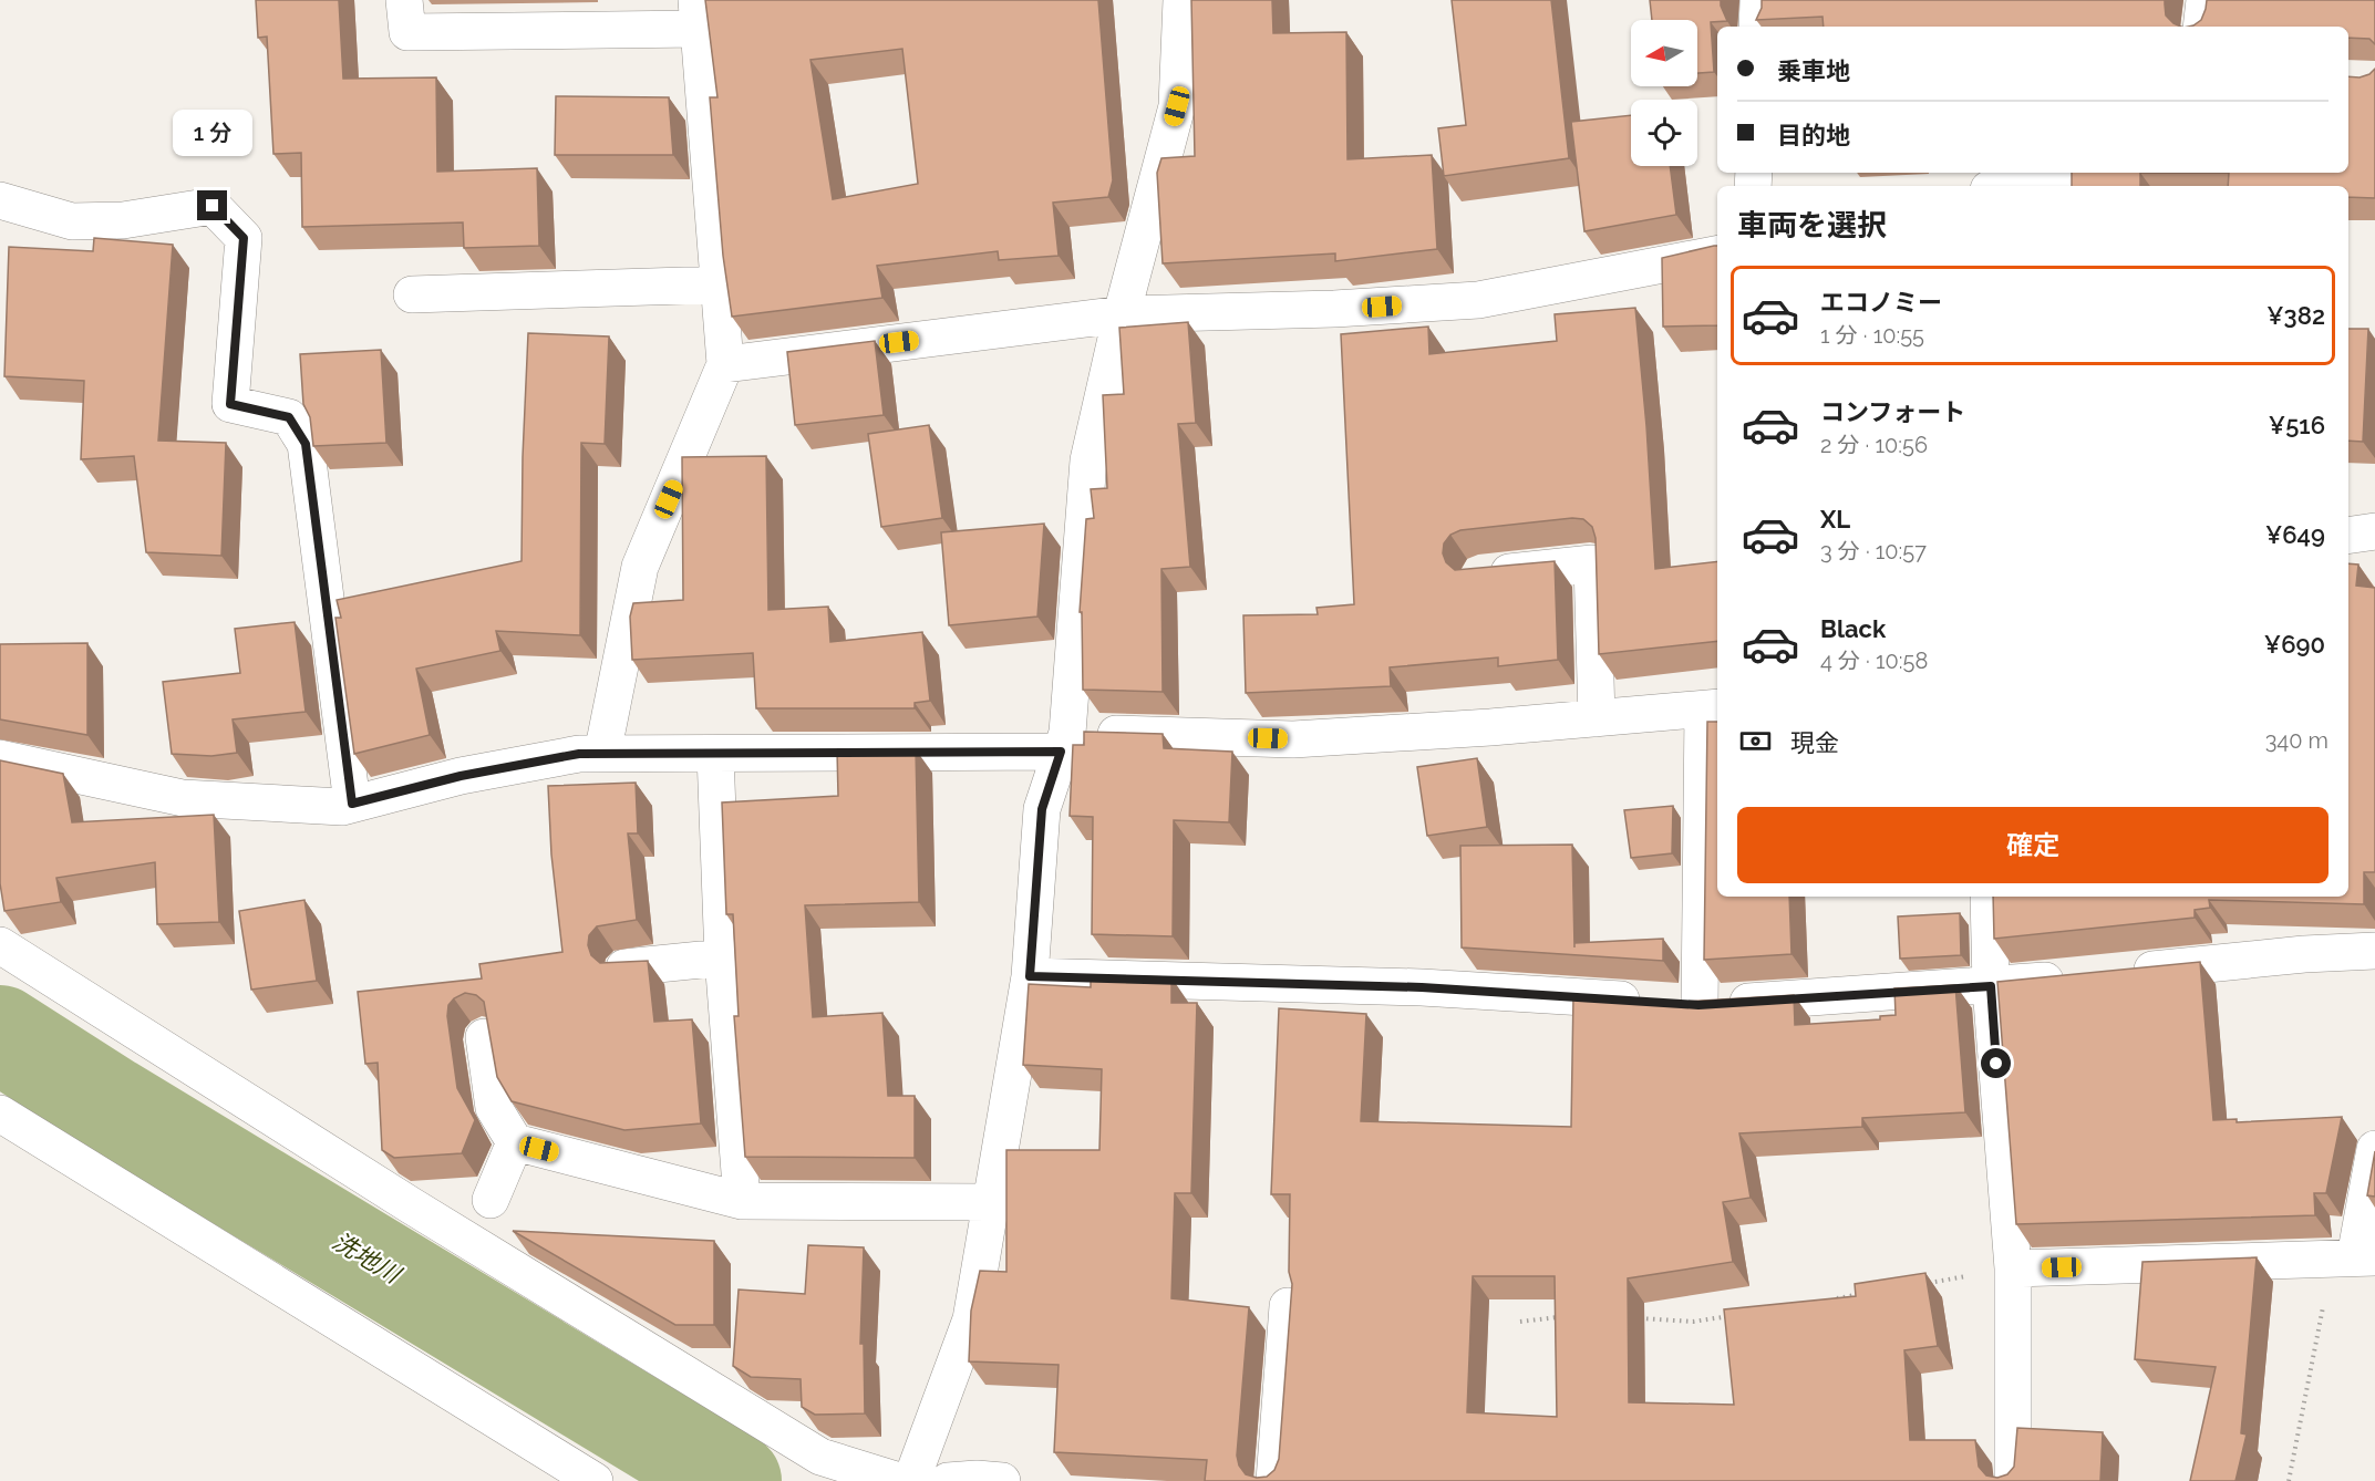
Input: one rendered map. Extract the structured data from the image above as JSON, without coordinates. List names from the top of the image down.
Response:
{
  "water": ["洗地川"],
  "north": "left",
  "page": {
    "banner": ["乗車地", "目的地"],
    "bubble": "1 分",
    "heading": "車両を選択",
    "list": [
      {
        "name": "エコノミー",
        "note": "1 分 · 10:55",
        "value": "¥382"
      },
      {
        "name": "コンフォート",
        "note": "2 分 · 10:56",
        "value": "¥516"
      },
      {
        "name": "XL",
        "note": "3 分 · 10:57",
        "value": "¥649"
      },
      {
        "name": "Black",
        "note": "4 分 · 10:58",
        "value": "¥690"
      }
    ],
    "pay": ["現金", "340 m"],
    "buttons": "確定"
  }
}
